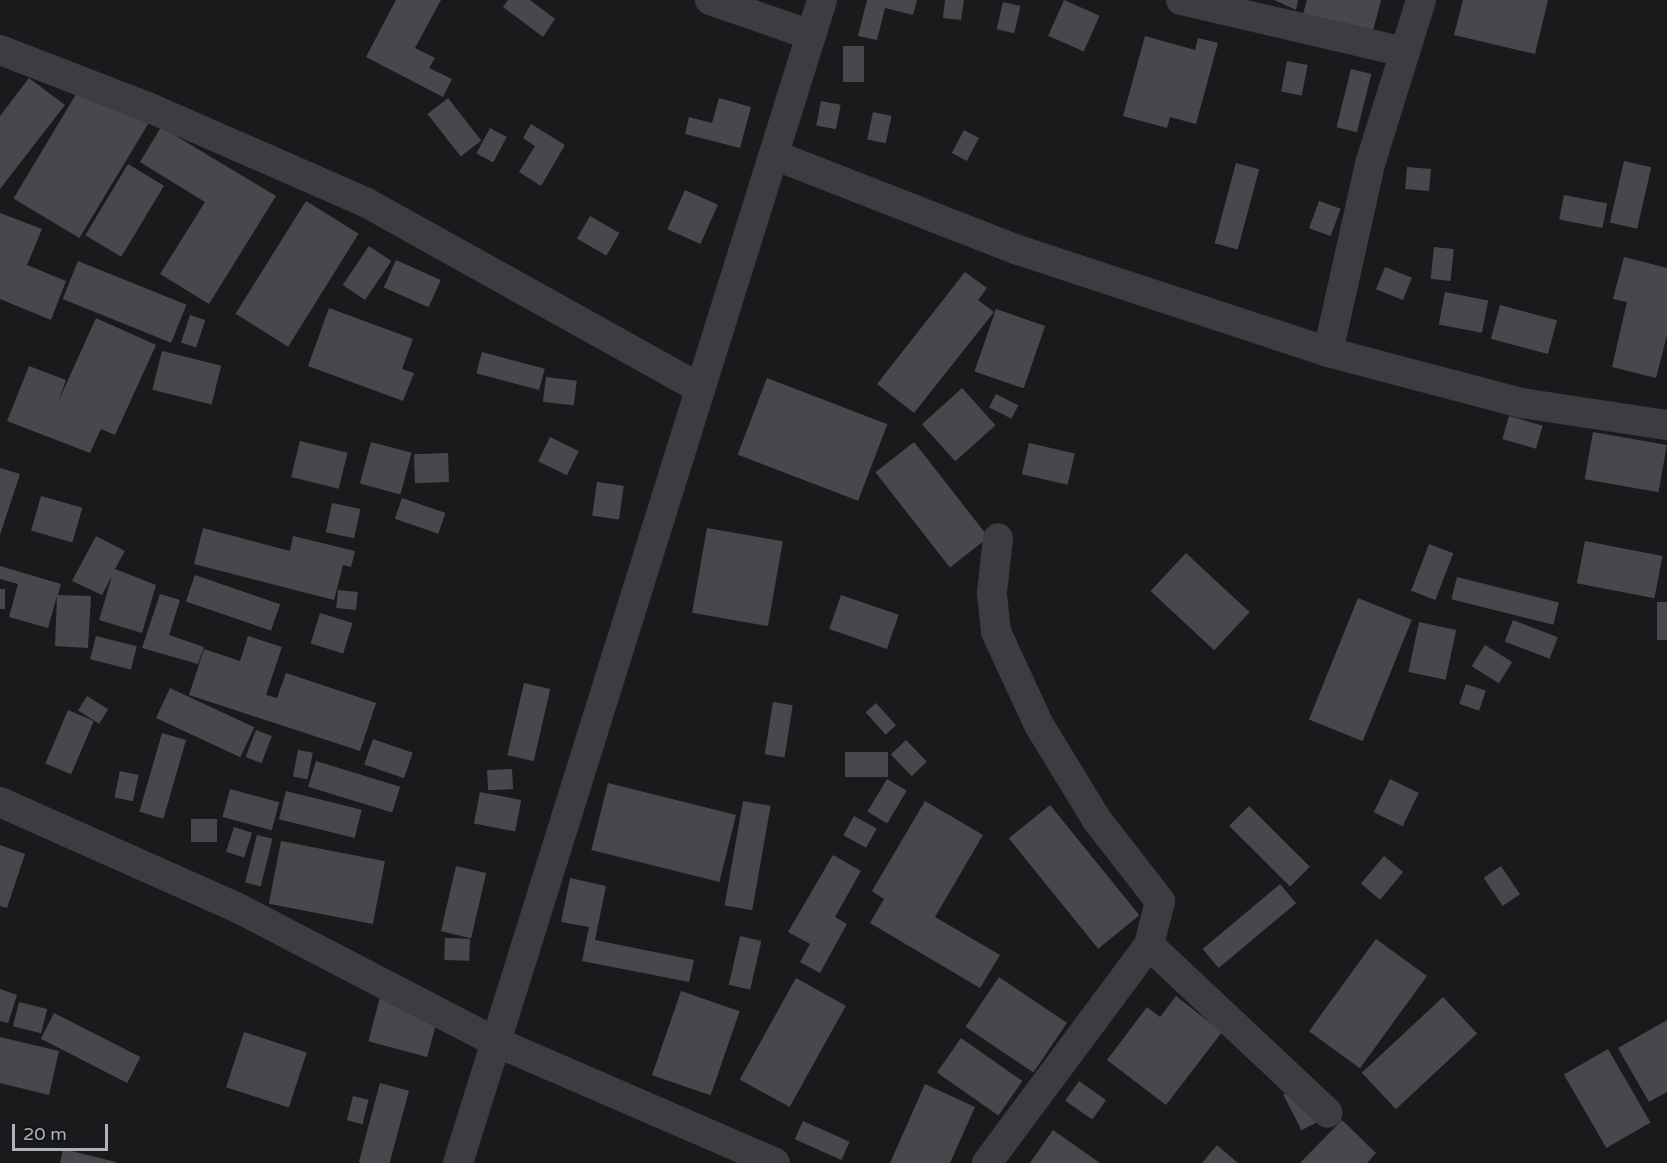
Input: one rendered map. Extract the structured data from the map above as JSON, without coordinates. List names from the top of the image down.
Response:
{
  "scale_bar": "20 m"
}
